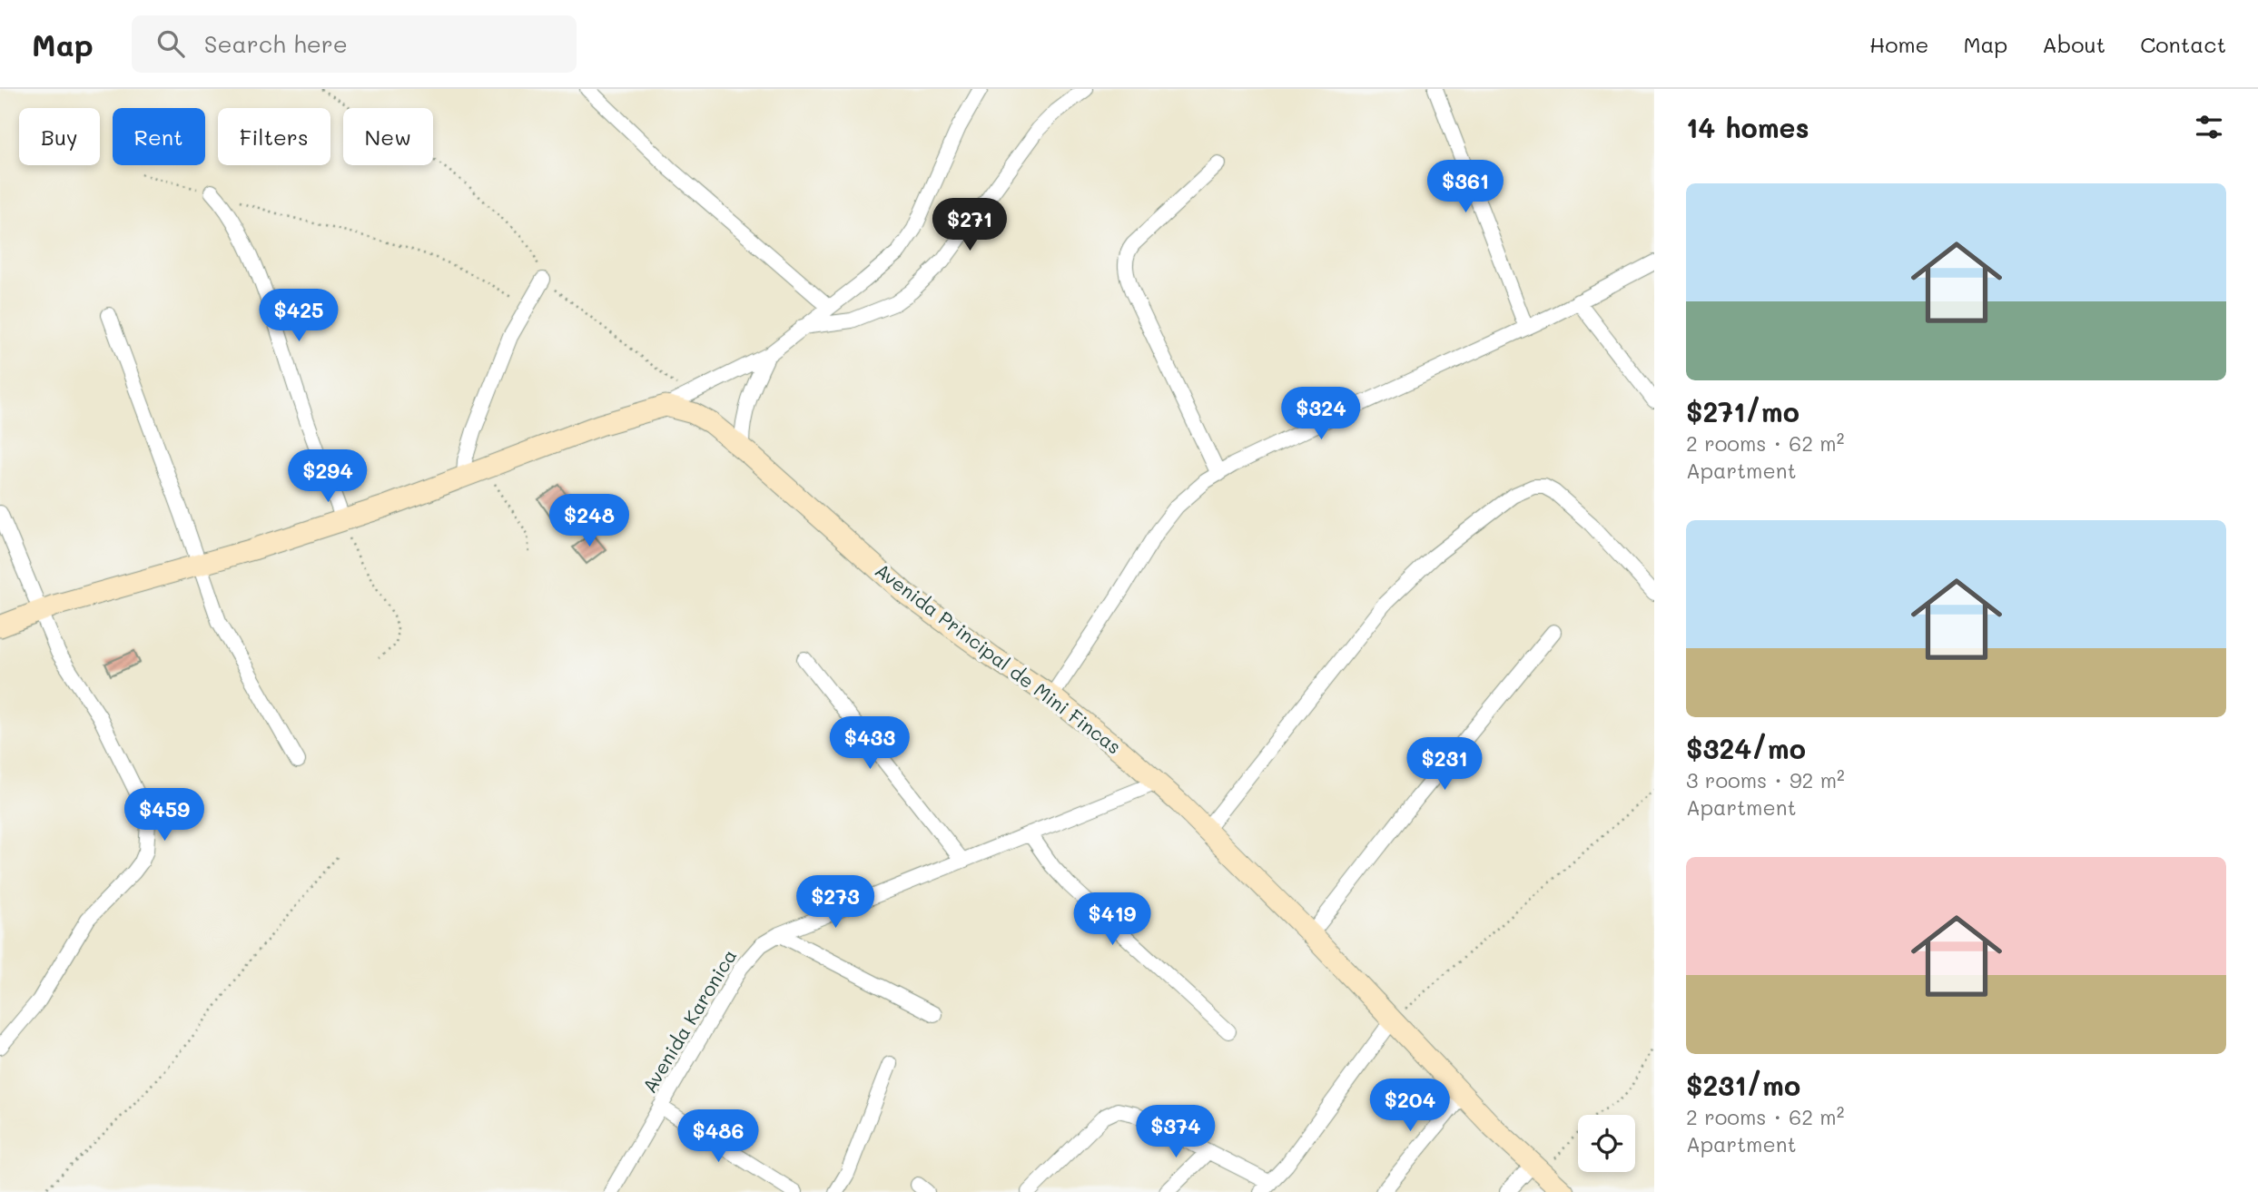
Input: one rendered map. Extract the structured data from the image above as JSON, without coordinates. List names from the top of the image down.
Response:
{
  "streets": {
    "street": ["Avenida Principal de Mini Fincas", "Avenida Karonica"]
  },
  "crossings": [
    ["Avenida Principal de Mini Fincas", "Avenida Karonica"]
  ],
  "page": {
    "header": "Map",
    "search": "Search here",
    "nav": [
      "Home",
      "Map",
      "About",
      "Contact"
    ],
    "heading": "14 homes",
    "chip": [
      "Buy",
      "Rent",
      "Filters",
      "New"
    ],
    "price": [
      "$361",
      "$271",
      "$425",
      "$324",
      "$294",
      "$248",
      "$433",
      "$231",
      "$459",
      "$273",
      "$419",
      "$204",
      "$374",
      "$486"
    ],
    "list": [
      {
        "name": "$271/mo",
        "note": "2 rooms · 62 m² · Apartment"
      },
      {
        "name": "$324/mo",
        "note": "3 rooms · 92 m² · Apartment"
      },
      {
        "name": "$231/mo",
        "note": "2 rooms · 62 m² · Apartment"
      }
    ]
  }
}
